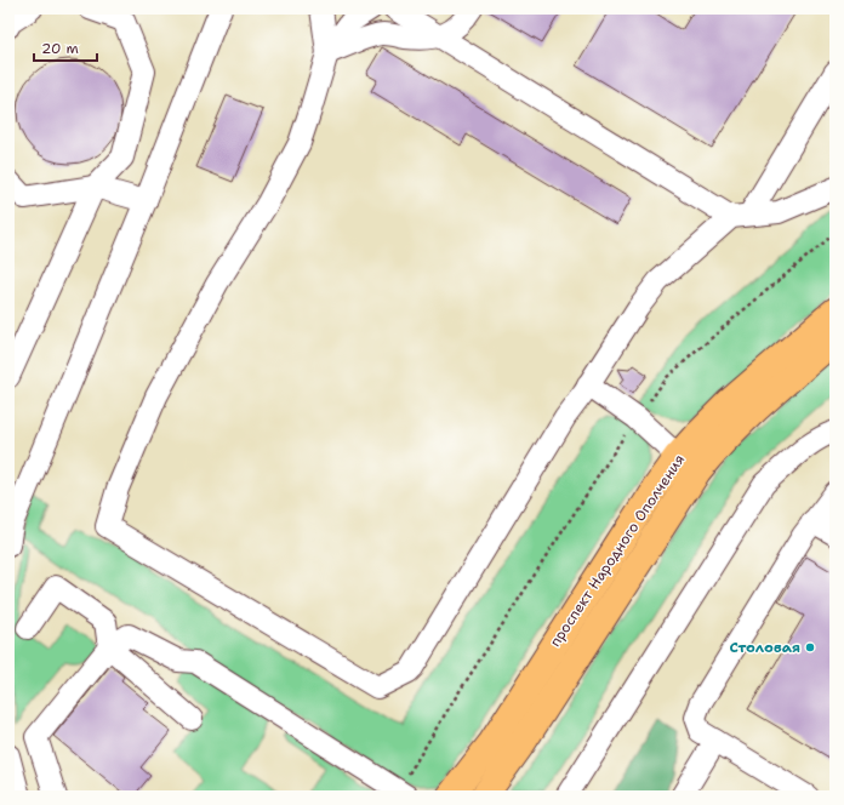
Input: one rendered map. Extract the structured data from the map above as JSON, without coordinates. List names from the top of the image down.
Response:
{
  "streets": {
    "main road": ["проспект Народного Ополчения"]
  },
  "places": ["Столовая"],
  "scale_bar": "20 m"
}
